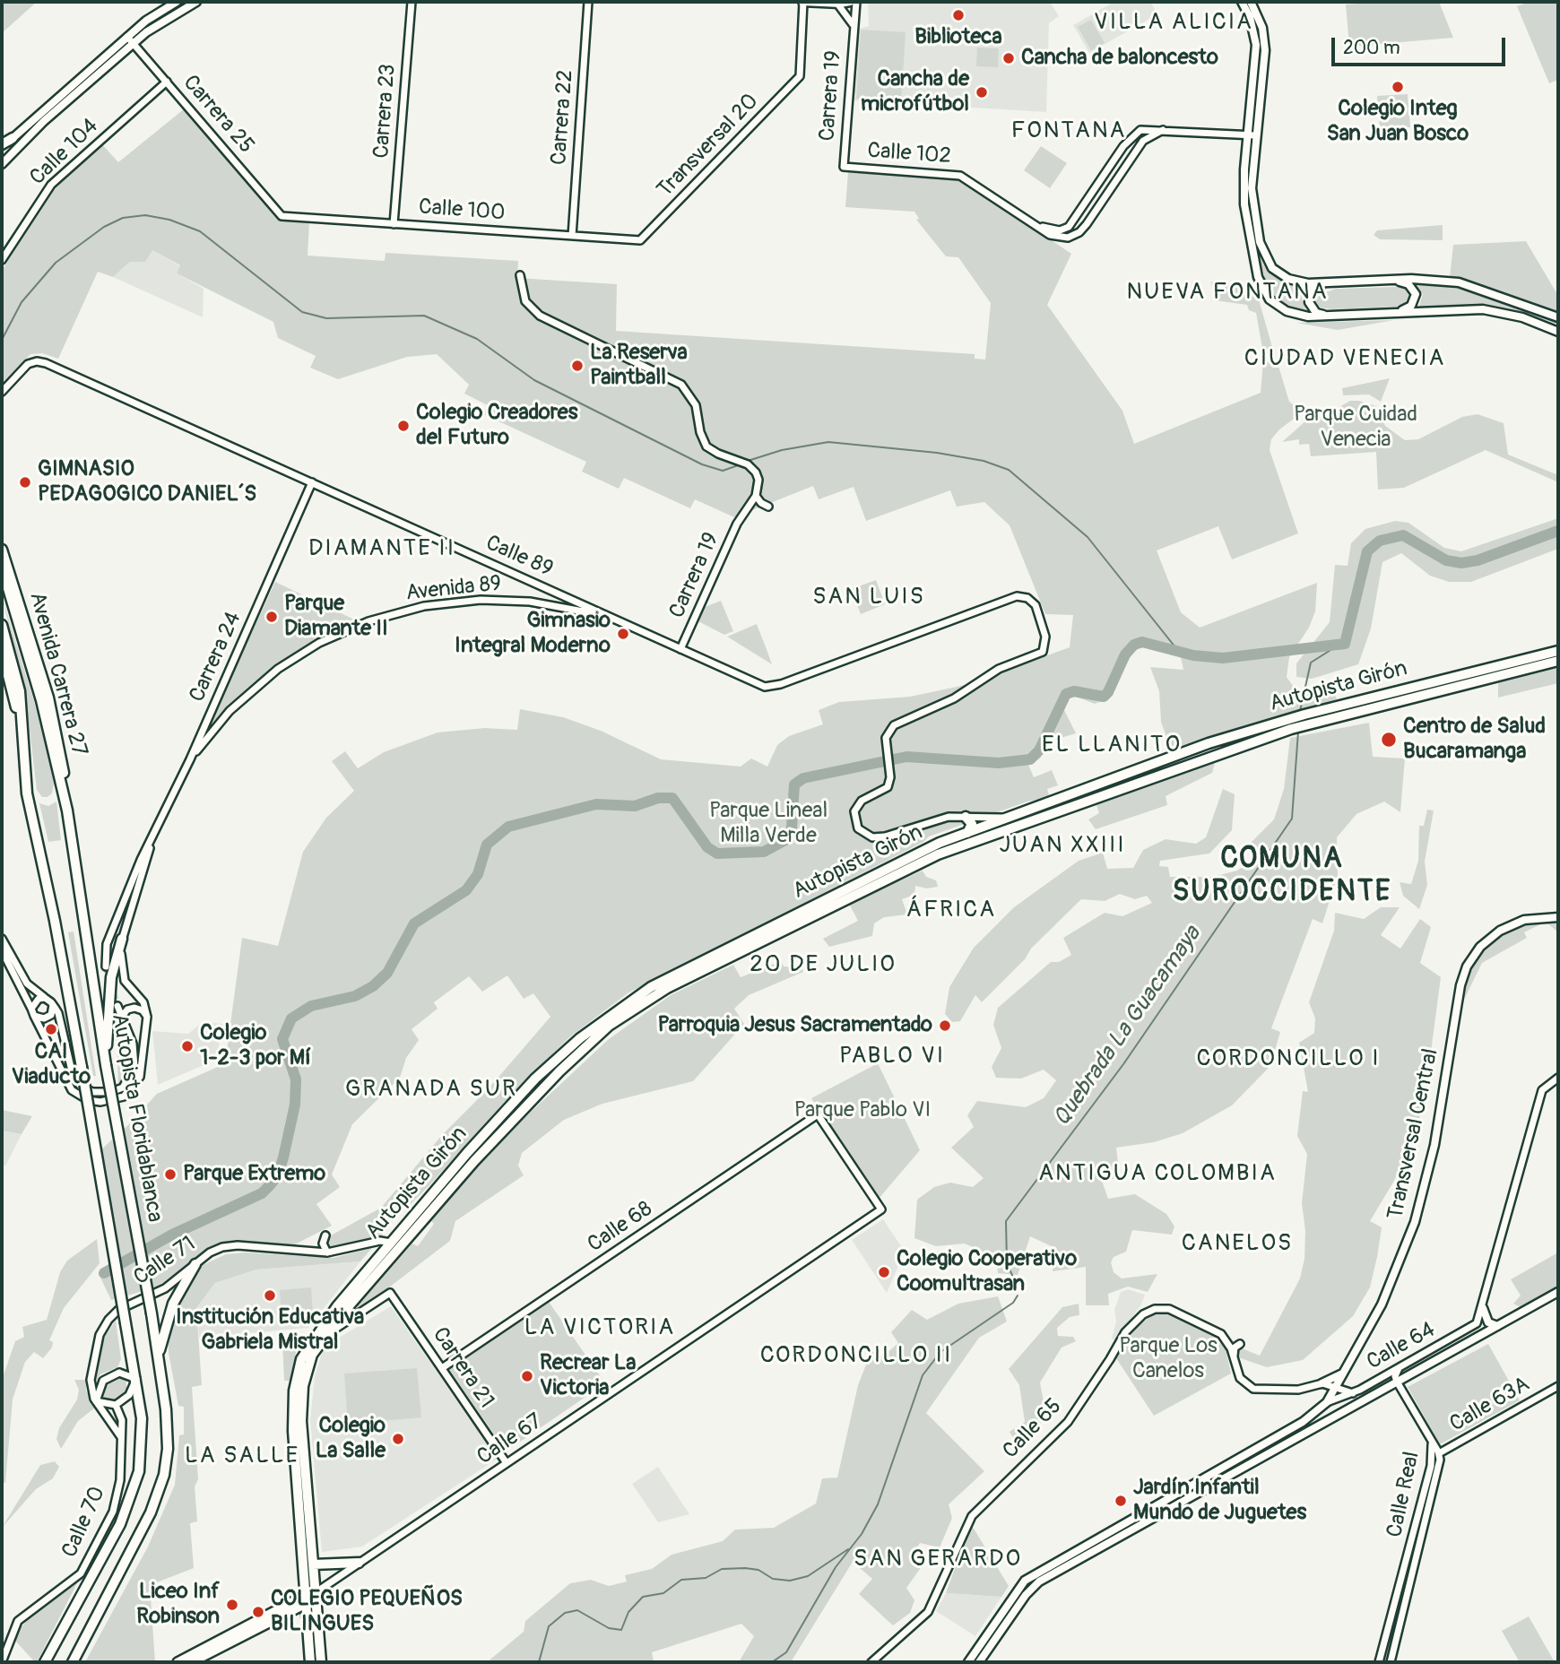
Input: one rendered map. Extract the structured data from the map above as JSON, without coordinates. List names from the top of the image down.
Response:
{
  "streets": {
    "highway": ["Avenida Carrera 27", "Autopista Girón", "Autopista Floridablanca"],
    "main road": ["Transversal Central"],
    "street": [
      "Carrera 19",
      "Carrera 23",
      "Carrera 25",
      "Carrera 22",
      "Transversal 20",
      "Calle 104",
      "Calle 102",
      "Calle 100",
      "Calle 89",
      "Avenida 89",
      "Carrera 24",
      "Calle 68",
      "Calle 71",
      "Calle 64",
      "Carrera 21",
      "Calle 63A",
      "Calle 65",
      "Calle 67",
      "Calle Real",
      "Calle 70"
    ]
  },
  "crossings": [
    ["Carrera 19", "Calle 102"],
    ["Carrera 19", "Calle 89"],
    ["Carrera 23", "Calle 100"],
    ["Carrera 25", "Calle 104"],
    ["Carrera 25", "Calle 100"],
    ["Carrera 22", "Calle 100"],
    ["Transversal 20", "Calle 100"],
    ["Calle 89", "Avenida 89"],
    ["Calle 89", "Carrera 24"],
    ["Avenida 89", "Carrera 24"],
    ["Avenida Carrera 27", "Autopista Floridablanca"],
    ["Autopista Girón", "Carrera 21"],
    ["Transversal Central", "Calle 64"],
    ["Calle 68", "Carrera 21"],
    ["Calle 68", "Calle 67"],
    ["Carrera 21", "Calle 67"],
    ["Calle 63A", "Calle Real"]
  ],
  "districts": [
    "VILLA ALICIA",
    "FONTANA",
    "NUEVA FONTANA",
    "CIUDAD VENECIA",
    "DIAMANTE II",
    "SAN LUIS",
    "EL LLANITO",
    "JUAN XXIII",
    "COMUNA SUROCCIDENTE",
    "ÁFRICA",
    "20 DE JULIO",
    "PABLO VI",
    "CORDONCILLO I",
    "GRANADA SUR",
    "ANTIGUA COLOMBIA",
    "CANELOS",
    "LA VICTORIA",
    "CORDONCILLO II",
    "LA SALLE",
    "SAN GERARDO"
  ],
  "water": ["Quebrada La Guacamaya"],
  "parks": [
    "Parque Cuidad Venecia",
    "Parque Lineal Milla Verde",
    "Parque Pablo VI",
    "Parque Los Canelos"
  ],
  "places": [
    "Biblioteca",
    "Cancha de baloncesto",
    "Colegio Integ San Juan Bosco",
    "Cancha de microfútbol",
    "La Reserva Paintball",
    "Colegio Creadores del Futuro",
    "GIMNASIO PEDAGOGICO DANIEL´S",
    "Parque Diamante II",
    "Gimnasio Integral Moderno",
    "Centro de Salud Bucaramanga",
    "Parroquia Jesus Sacramentado",
    "CAI Viaducto",
    "Colegio 1-2-3 por Mí",
    "Parque Extremo",
    "Colegio Cooperativo Coomultrasan",
    "Institución Educativa Gabriela Mistral",
    "Recrear La Victoria",
    "Colegio La Salle",
    "Jardín Infantil Mundo de Juguetes",
    "Liceo Inf Robinson",
    "COLEGIO PEQUEÑOS BILINGUES"
  ],
  "scale_bar": "200 m"
}
